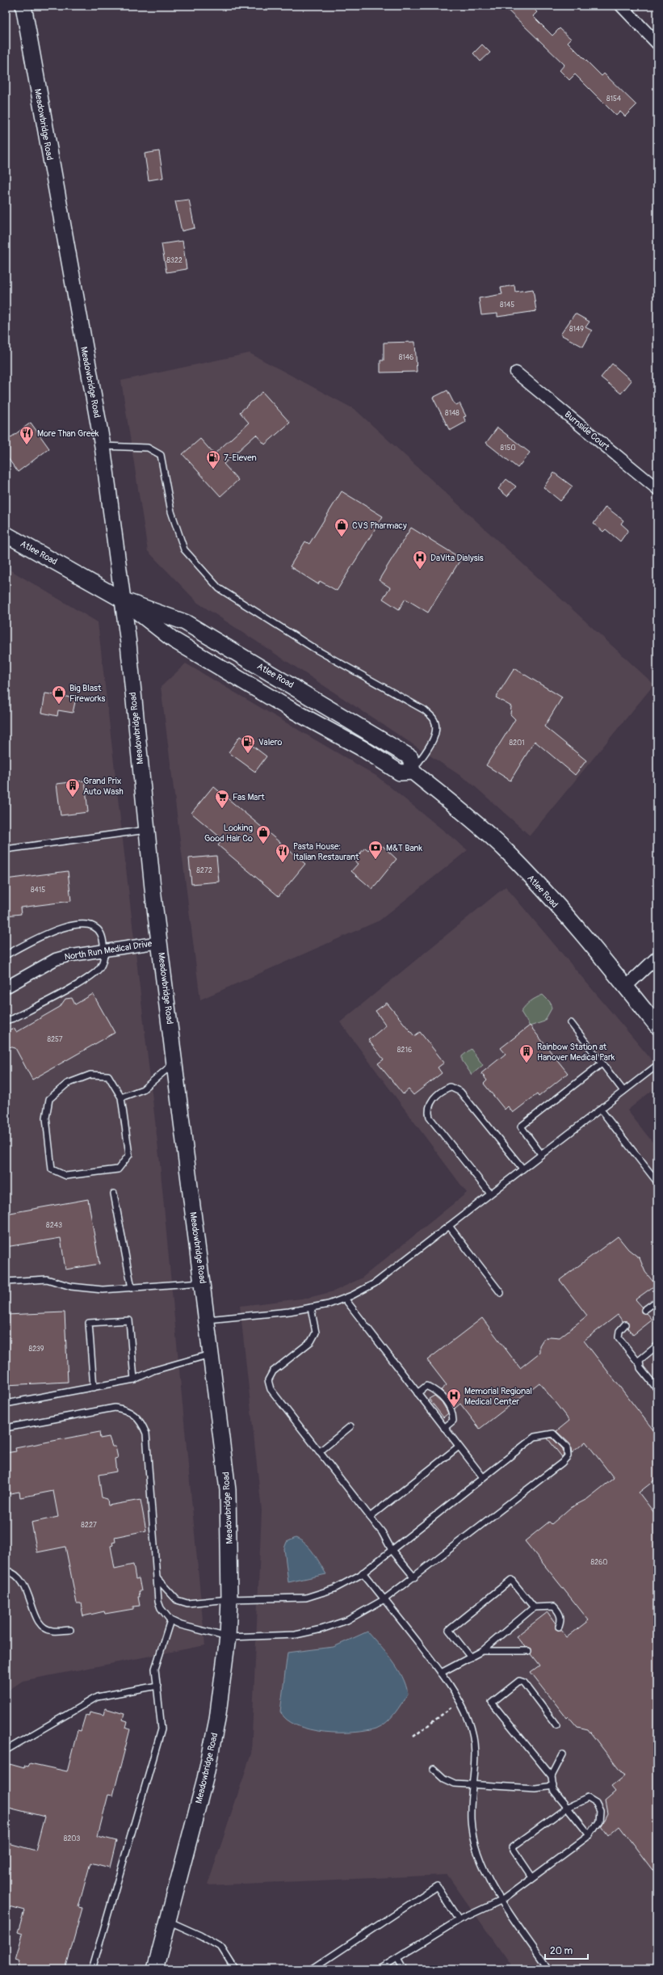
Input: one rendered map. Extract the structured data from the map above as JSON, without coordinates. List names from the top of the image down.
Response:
{
  "streets": {
    "main road": ["Meadowbridge Road", "Atlee Road"],
    "street": ["Burnside Court", "North Run Medical Drive"]
  },
  "crossings": [
    ["Meadowbridge Road", "Atlee Road"],
    ["Meadowbridge Road", "North Run Medical Drive"]
  ],
  "places": {
    "restaurant": ["More Than Greek", "Pasta House: Italian Restaurant"],
    "fuel station": ["7-Eleven", "Valero"],
    "shop": ["CVS Pharmacy", "Big Blast Fireworks", "Looking Good Hair Co"],
    "hospital": ["DaVita Dialysis", "Memorial Regional Medical Center"],
    "building": ["Grand Prix Auto Wash", "Rainbow Station at Hanover Medical Park"],
    "supermarket": ["Fas Mart"],
    "bank": ["M&T Bank"]
  },
  "house_numbers": [
    "8154",
    "8322",
    "8145",
    "8149",
    "8146",
    "8148",
    "8150",
    "8201",
    "8272",
    "8415",
    "8257",
    "8216",
    "8243",
    "8239",
    "8227",
    "8260",
    "8203"
  ],
  "scale_bar": "20 m"
}
